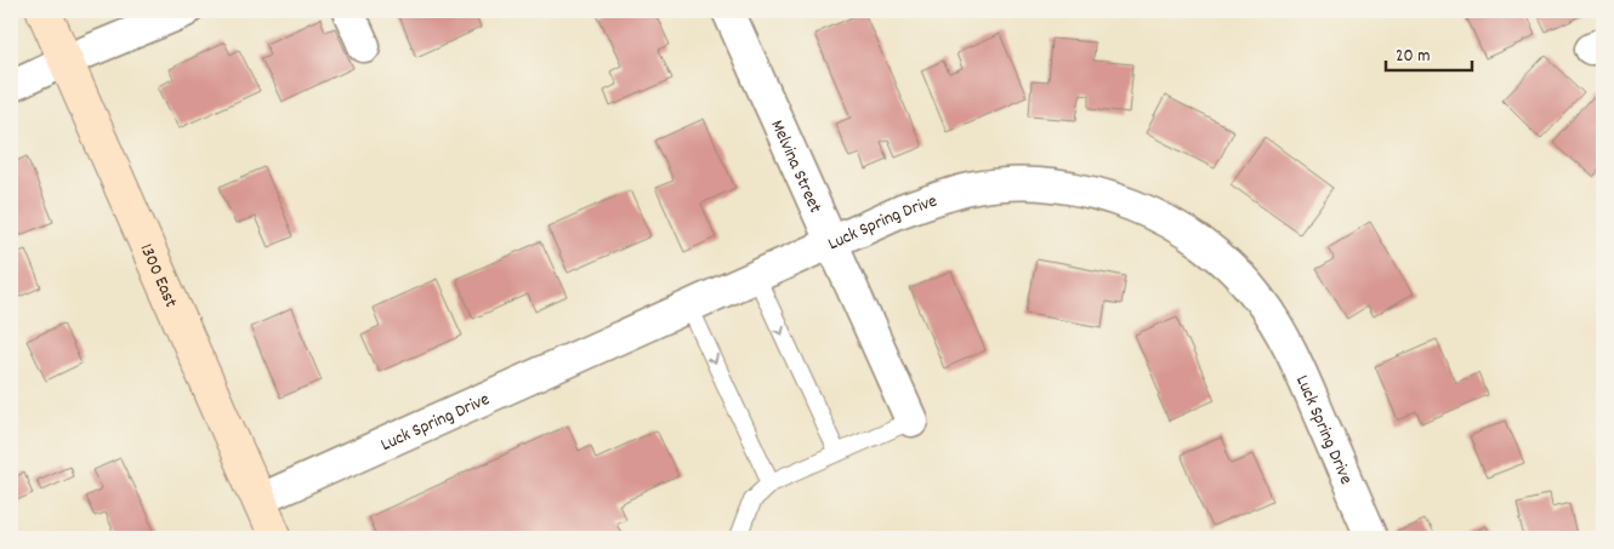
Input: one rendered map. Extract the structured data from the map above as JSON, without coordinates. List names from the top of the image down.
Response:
{
  "streets": {
    "main road": ["1300 East"],
    "street": ["Melvina Street", "Luck Spring Drive"]
  },
  "crossings": [
    ["Melvina Street", "Luck Spring Drive"],
    ["Luck Spring Drive", "1300 East"]
  ],
  "scale_bar": "20 m"
}
